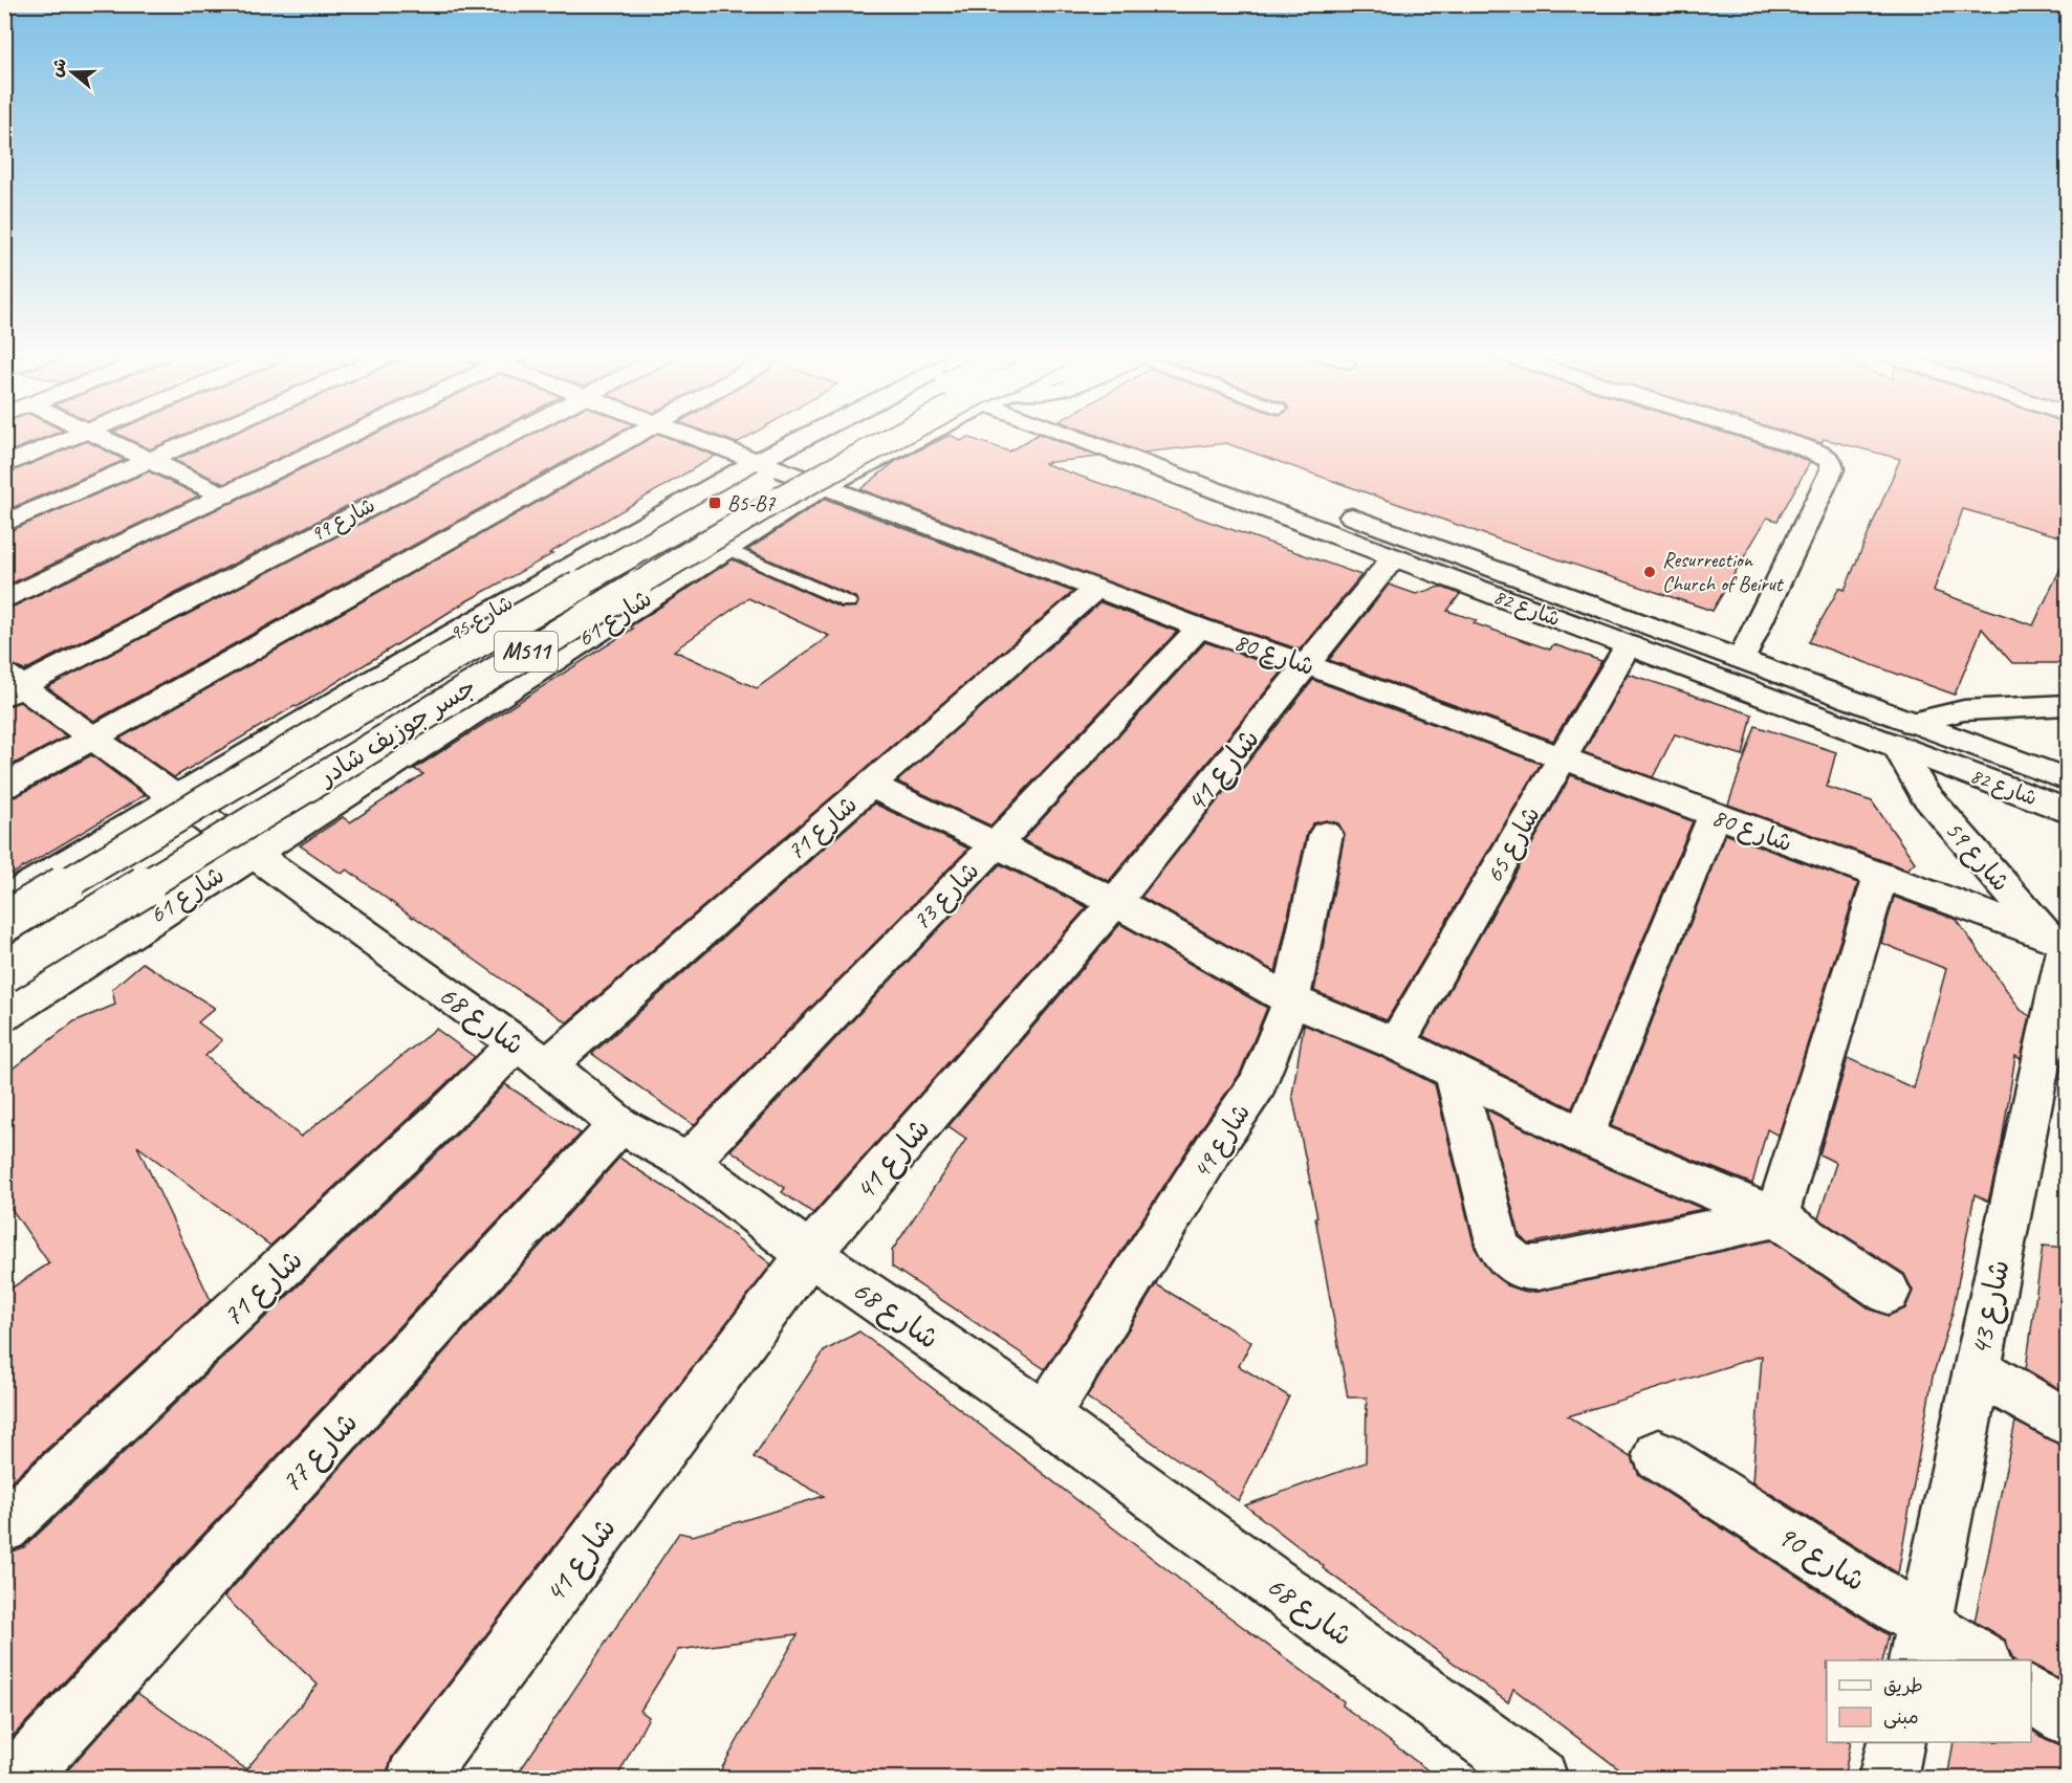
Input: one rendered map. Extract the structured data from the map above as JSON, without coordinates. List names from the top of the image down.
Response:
{
  "streets": {
    "main road": [
      "شارع 99",
      "شارع 82",
      "شارع 95",
      "شارع 61",
      "M511",
      "شارع 80",
      "جسر جوزيف شادر",
      "شارع 41",
      "شارع 71",
      "شارع 65",
      "شارع 59",
      "شارع 73",
      "شارع 68",
      "شارع 49",
      "شارع 43",
      "شارع 77",
      "شارع 90"
    ]
  },
  "crossings": [
    ["شارع 82", "شارع 41"],
    ["شارع 82", "شارع 65"],
    ["شارع 82", "شارع 59"],
    ["شارع 95", "شارع 80"],
    ["شارع 95", "شارع 68"],
    ["شارع 61", "شارع 80"],
    ["شارع 61", "شارع 68"],
    ["شارع 80", "شارع 41"],
    ["شارع 80", "شارع 71"],
    ["شارع 80", "شارع 65"],
    ["شارع 80", "شارع 59"],
    ["شارع 80", "شارع 73"],
    ["شارع 80", "شارع 43"],
    ["شارع 41", "شارع 68"],
    ["شارع 71", "شارع 68"],
    ["شارع 59", "شارع 43"],
    ["شارع 73", "شارع 68"],
    ["شارع 68", "شارع 49"],
    ["شارع 68", "شارع 77"],
    ["شارع 43", "شارع 90"]
  ],
  "places": {
    "transit": ["B5-B7"],
    "other": ["Resurrection Church of Beirut"]
  },
  "legend": ["طريق", "مبنى"],
  "north": "left"
}
